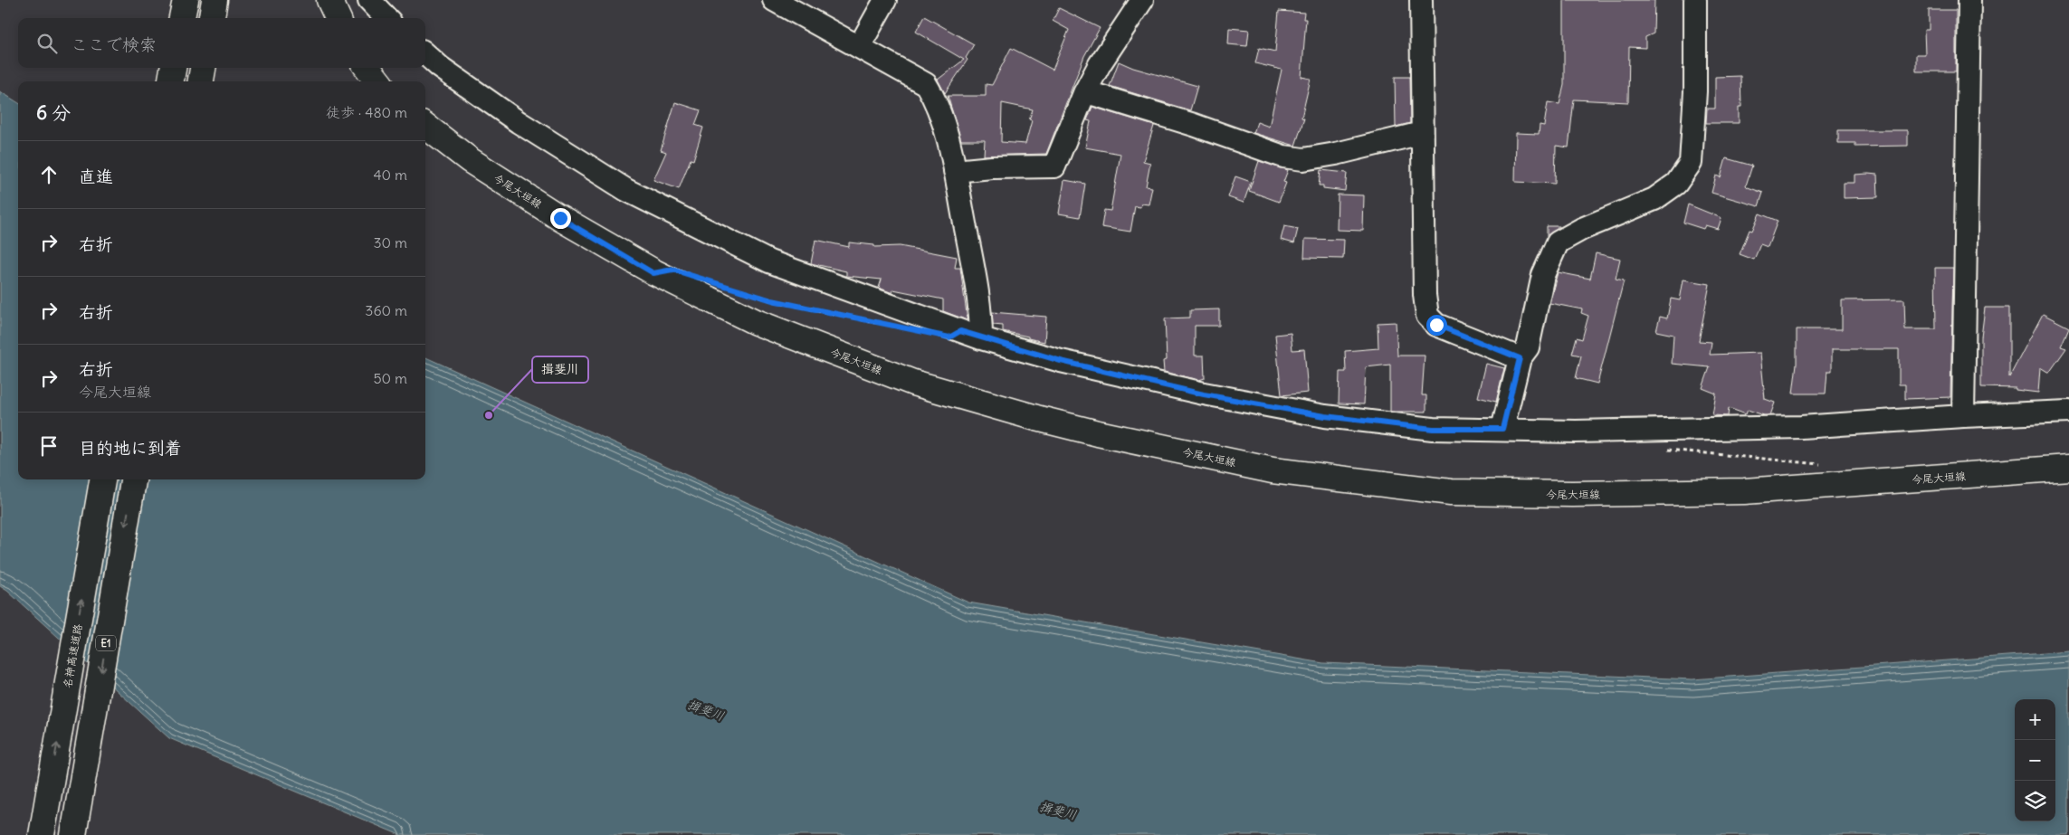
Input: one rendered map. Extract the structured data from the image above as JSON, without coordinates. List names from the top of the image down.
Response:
{
  "streets": {
    "main road": ["今尾大垣線", "E1", "名神高速道路"]
  },
  "water": ["揖斐川"],
  "places": ["揖斐川"],
  "page": {
    "search": "ここで検索",
    "heading": ["6 分", "徒歩 · 480 m"],
    "list": [
      ["直進", "40 m"],
      ["右折", "30 m"],
      ["右折", "360 m"],
      ["右折", "今尾大垣線", "50 m"],
      "目的地に到着"
    ],
    "map_buttons": ["+", "−"]
  }
}
